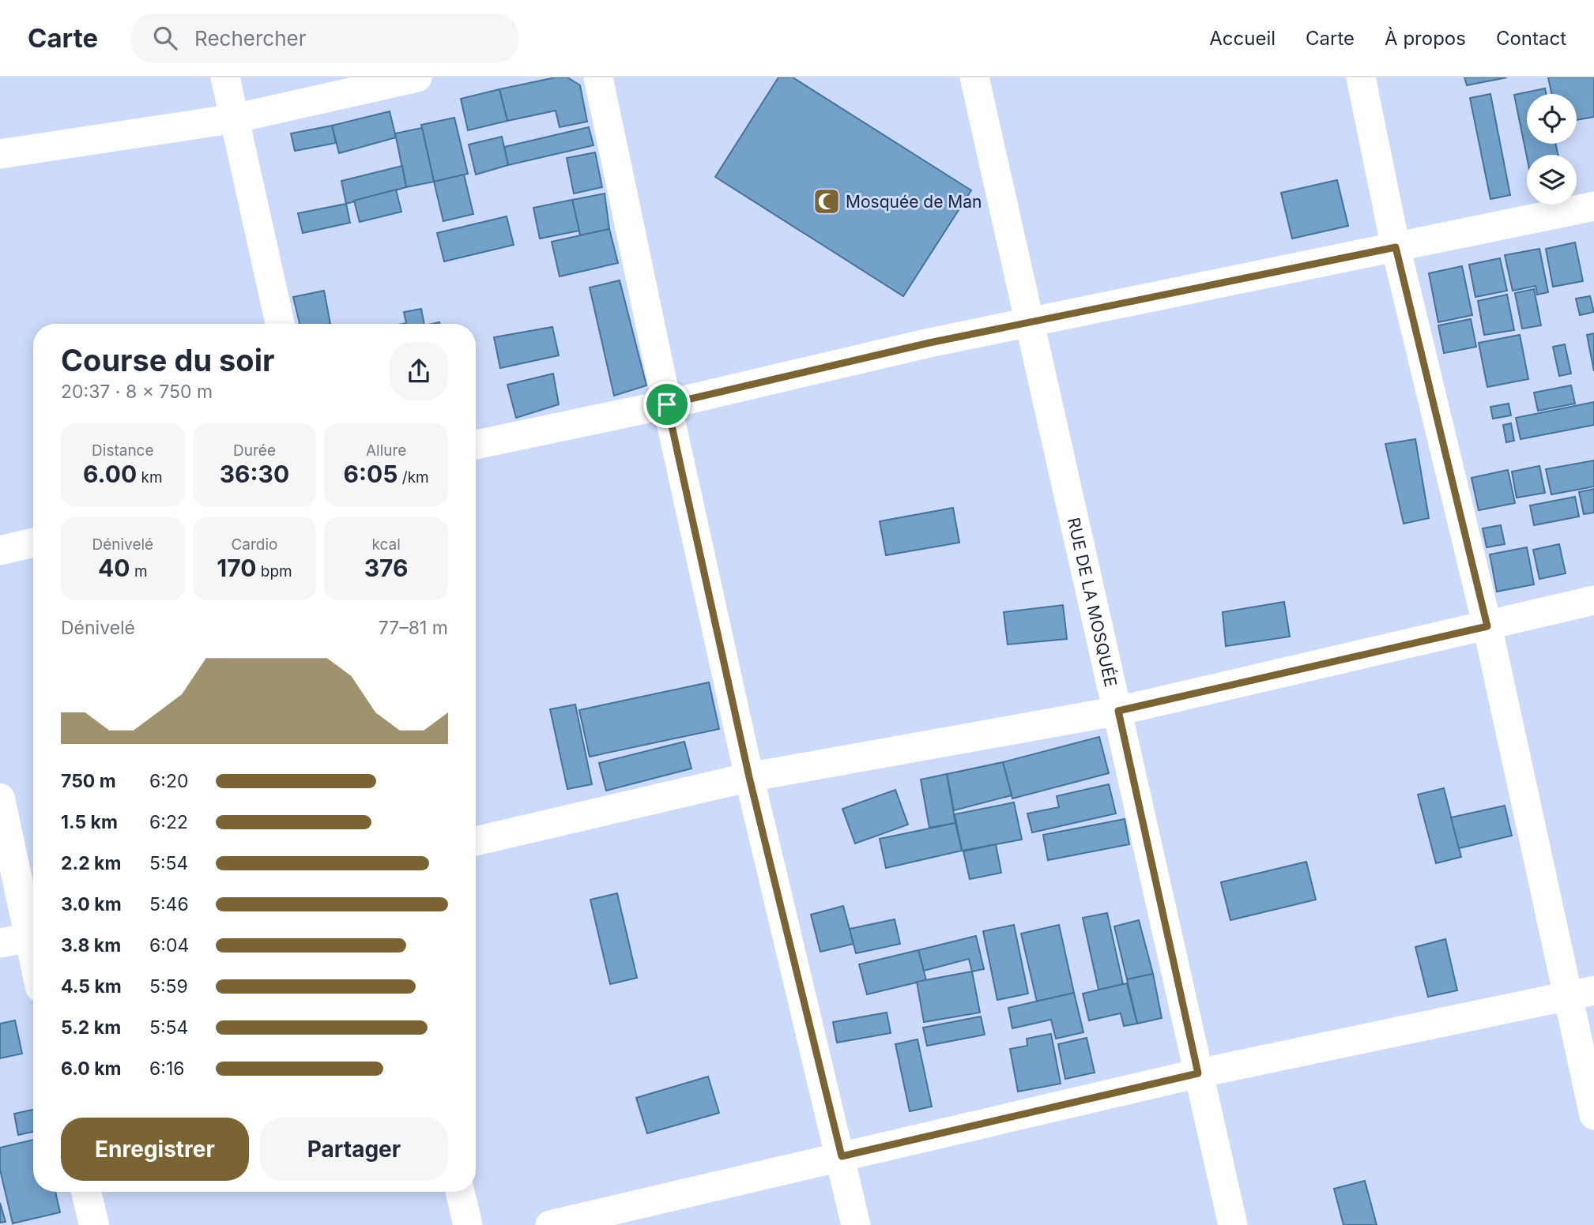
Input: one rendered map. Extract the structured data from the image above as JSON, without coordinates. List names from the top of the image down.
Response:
{
  "streets": {
    "street": ["RUE DE LA MOSQUÉE"]
  },
  "places": {
    "mosque": ["Mosquée de Man"]
  },
  "page": {
    "header": "Carte",
    "search": "Rechercher",
    "nav": [
      "Accueil",
      "Carte",
      "À propos",
      "Contact"
    ],
    "heading": ["Course du soir", "20:37 · 8 × 750 m"],
    "stats": [
      ["Distance", "6.00 km"],
      ["Durée", "36:30"],
      ["Allure", "6:05 /km"],
      ["Dénivelé", "40 m"],
      ["Cardio", "170 bpm"],
      ["kcal", "376"]
    ],
    "chart": ["Dénivelé", "77–81 m"],
    "list": [
      {
        "name": "750 m",
        "note": "6:20"
      },
      {
        "name": "1.5 km",
        "note": "6:22"
      },
      {
        "name": "2.2 km",
        "note": "5:54"
      },
      {
        "name": "3.0 km",
        "note": "5:46"
      },
      {
        "name": "3.8 km",
        "note": "6:04"
      },
      {
        "name": "4.5 km",
        "note": "5:59"
      },
      {
        "name": "5.2 km",
        "note": "5:54"
      },
      {
        "name": "6.0 km",
        "note": "6:16"
      }
    ],
    "buttons": ["Enregistrer", "Partager"]
  }
}
